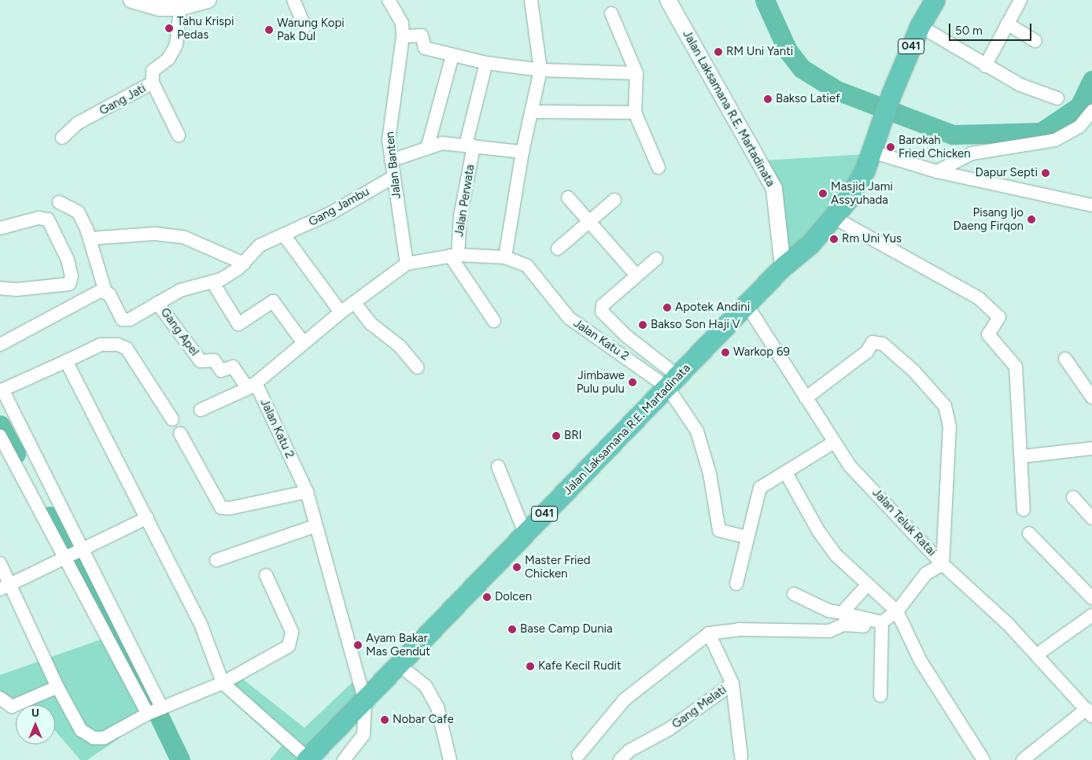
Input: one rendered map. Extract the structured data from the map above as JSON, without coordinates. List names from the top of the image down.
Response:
{
  "streets": {
    "main road": ["041", "Jalan Laksamana R.E. Martadinata"],
    "street": [
      "Gang Jati",
      "Jalan Banten",
      "Jalan Perwata",
      "Gang Jambu",
      "Gang Apel",
      "Jalan Katu 2",
      "Jalan Teluk Ratai",
      "Gang Melati"
    ]
  },
  "crossings": [
    ["041", "Jalan Laksamana R.E. Martadinata"],
    ["Jalan Laksamana R.E. Martadinata", "Jalan Katu 2"],
    ["Jalan Laksamana R.E. Martadinata", "Jalan Teluk Ratai"],
    ["Jalan Banten", "Gang Jambu"],
    ["Jalan Banten", "Jalan Katu 2"],
    ["Jalan Perwata", "Jalan Katu 2"],
    ["Gang Apel", "Jalan Katu 2"]
  ],
  "places": [
    "Tahu Krispi Pedas",
    "Warung Kopi Pak Dul",
    "RM Uni Yanti",
    "Bakso Latief",
    "Barokah Fried Chicken",
    "Dapur Septi",
    "Masjid Jami Assyuhada",
    "Pisang Ijo Daeng Firqon",
    "Rm Uni Yus",
    "Apotek Andini",
    "Bakso Son Haji V",
    "Warkop 69",
    "Jimbawe Pulu pulu",
    "BRI",
    "Master Fried Chicken",
    "Dolcen",
    "Base Camp Dunia",
    "Ayam Bakar Mas Gendut",
    "Kafe Kecil Rudit",
    "Nobar Cafe"
  ],
  "scale_bar": "50 m",
  "north": "top"
}
